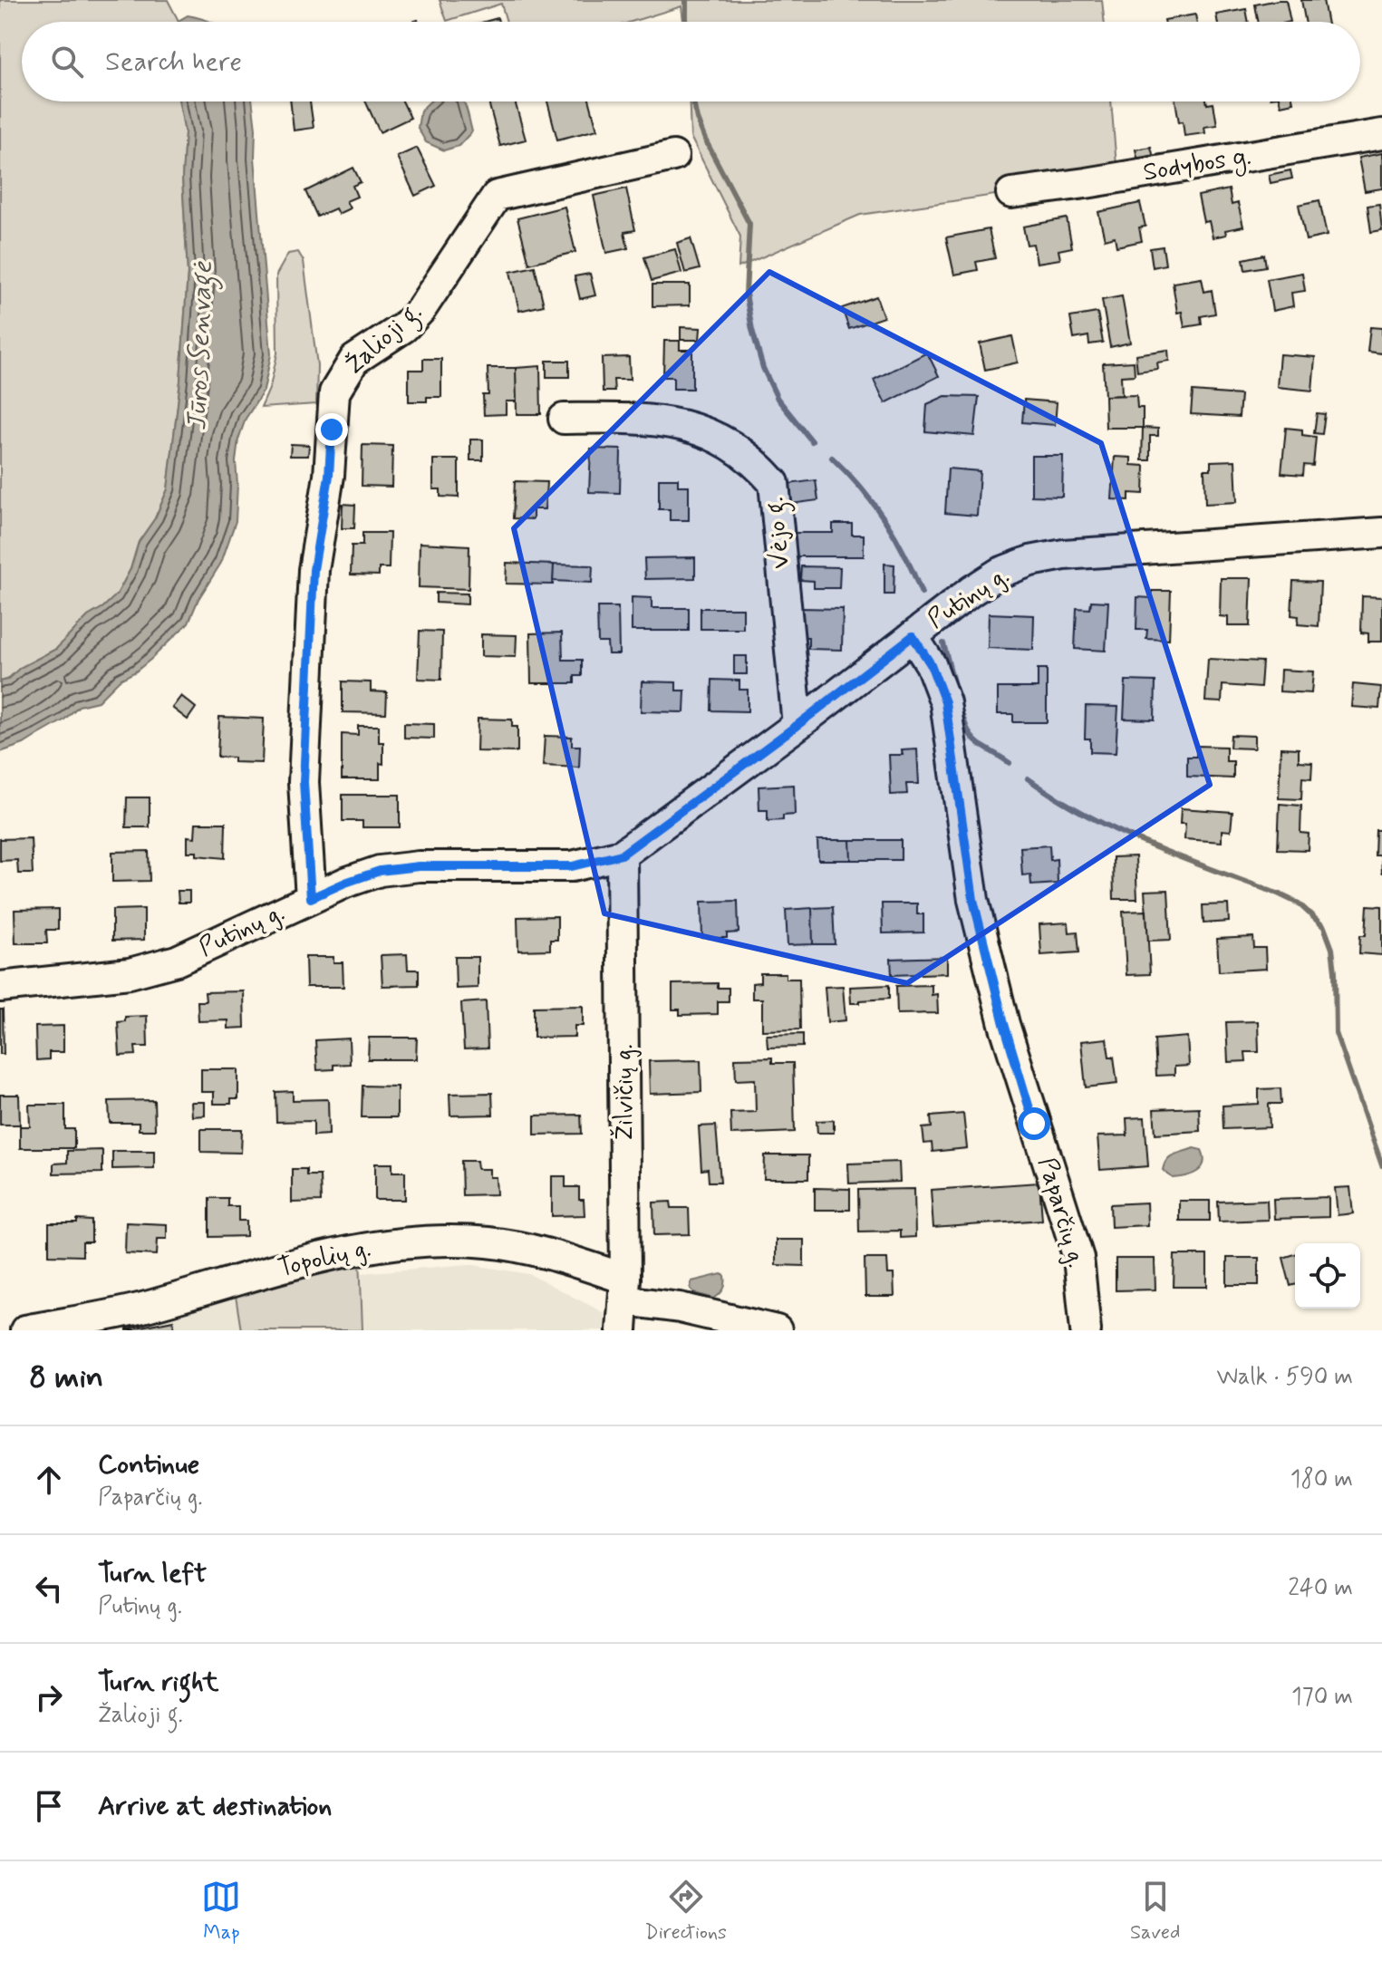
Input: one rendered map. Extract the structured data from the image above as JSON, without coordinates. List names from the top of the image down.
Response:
{
  "streets": {
    "street": [
      "Sodybos g.",
      "Žalioji g.",
      "Vėjo g.",
      "Putinų g.",
      "Žilvičių g.",
      "Paparčių g.",
      "Topolių g."
    ]
  },
  "crossings": [
    ["Žalioji g.", "Putinų g."],
    ["Vėjo g.", "Putinų g."],
    ["Putinų g.", "Žilvičių g."],
    ["Putinų g.", "Paparčių g."],
    ["Žilvičių g.", "Topolių g."]
  ],
  "water": ["Jūros Senvagė"],
  "page": {
    "search": "Search here",
    "heading": ["8 min", "Walk · 590 m"],
    "list": [
      ["Continue", "Paparčių g.", "180 m"],
      ["Turn left", "Putinų g.", "240 m"],
      ["Turn right", "Žalioji g.", "170 m"],
      "Arrive at destination"
    ],
    "nav": ["Map", "Directions", "Saved"]
  }
}
